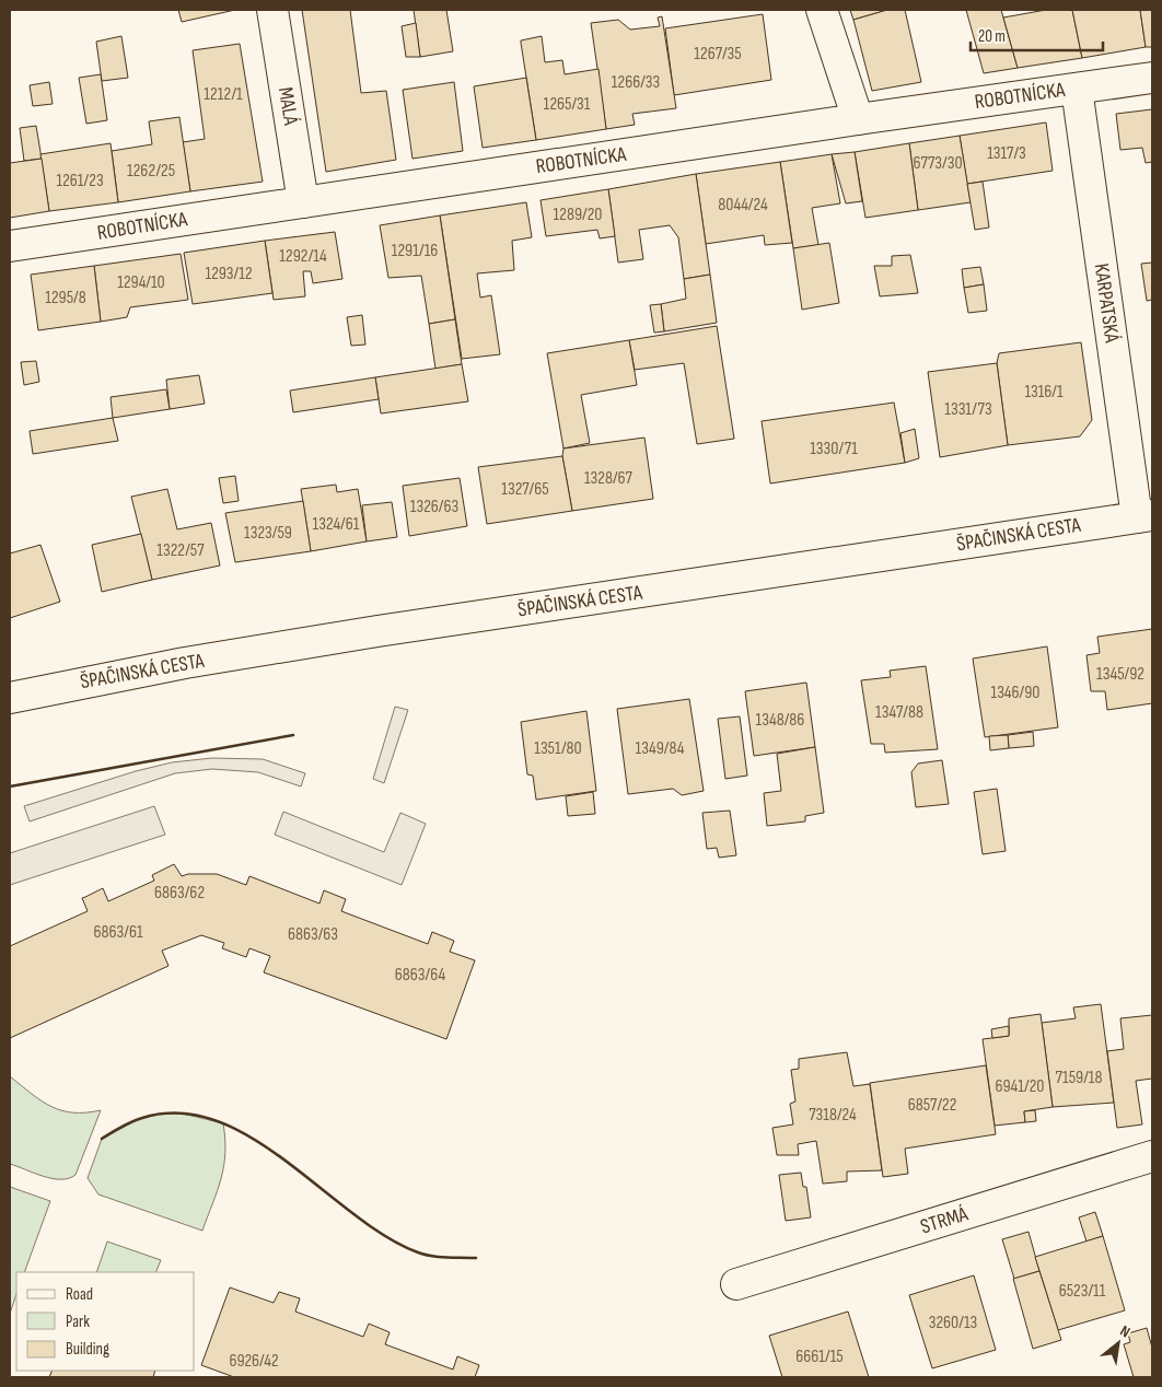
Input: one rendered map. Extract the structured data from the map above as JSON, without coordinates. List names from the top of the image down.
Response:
{
  "streets": {
    "street": [
      "ROBOTNÍCKA",
      "MALÁ",
      "KARPATSKÁ",
      "ŠPAČINSKÁ CESTA",
      "STRMÁ"
    ]
  },
  "crossings": [
    ["ROBOTNÍCKA", "MALÁ"],
    ["ROBOTNÍCKA", "KARPATSKÁ"],
    ["KARPATSKÁ", "ŠPAČINSKÁ CESTA"]
  ],
  "house_numbers": [
    "1267/35",
    "1266/33",
    "1212/1",
    "1265/31",
    "1317/3",
    "6773/30",
    "1262/25",
    "1261/23",
    "8044/24",
    "1289/20",
    "1291/16",
    "1292/14",
    "1293/12",
    "1294/10",
    "1295/8",
    "1316/1",
    "1331/73",
    "1330/71",
    "1328/67",
    "1327/65",
    "1326/63",
    "1324/61",
    "1323/59",
    "1322/57",
    "1345/92",
    "1346/90",
    "1347/88",
    "1348/86",
    "1351/80",
    "1349/84",
    "6863/62",
    "6863/61",
    "6863/63",
    "6863/64",
    "7159/18",
    "6941/20",
    "6857/22",
    "7318/24",
    "6523/11",
    "3260/13",
    "6661/15",
    "6926/42"
  ],
  "legend": ["Road", "Park", "Building"],
  "scale_bar": "20 m",
  "north": "top right"
}
